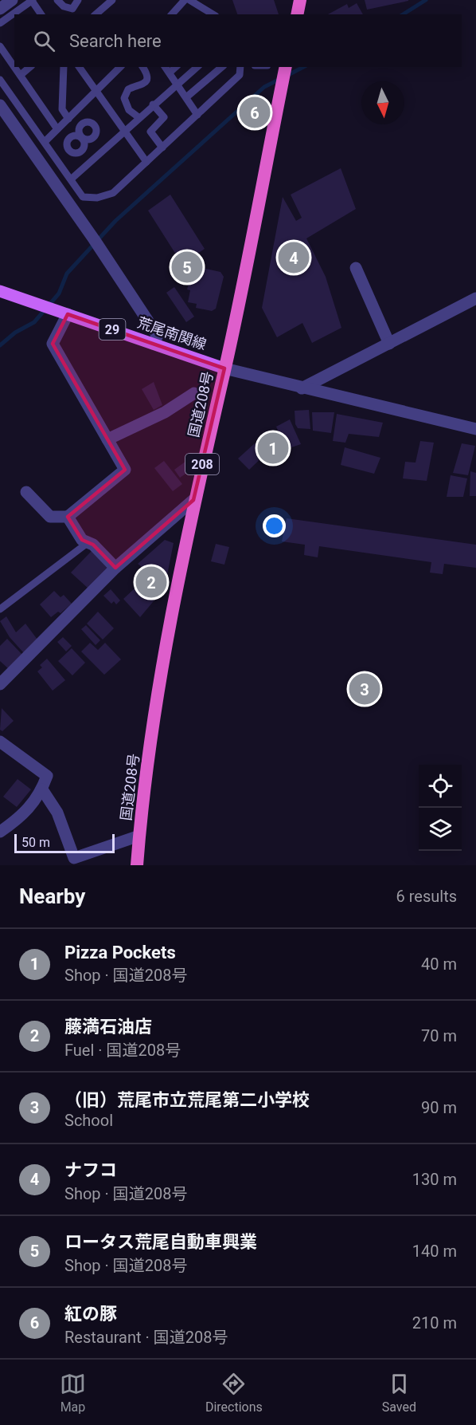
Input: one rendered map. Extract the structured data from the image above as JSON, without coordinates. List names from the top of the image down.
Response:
{
  "streets": {
    "highway": ["国道208号", "208"],
    "main road": ["29", "荒尾南関線"]
  },
  "crossings": [
    ["荒尾南関線", "国道208号"]
  ],
  "scale_bar": "50 m",
  "north": "bottom",
  "page": {
    "search": "Search here",
    "pins": [
      "6",
      "4",
      "5",
      "1",
      "2",
      "3"
    ],
    "scale": "50 m",
    "heading": ["Nearby", "6 results"],
    "list": [
      {
        "mark": "1",
        "name": "Pizza Pockets",
        "note": "Shop · 国道208号",
        "value": "40 m"
      },
      {
        "mark": "2",
        "name": "藤満石油店",
        "note": "Fuel · 国道208号",
        "value": "70 m"
      },
      {
        "mark": "3",
        "name": "（旧）荒尾市立荒尾第二小学校",
        "note": "School",
        "value": "90 m"
      },
      {
        "mark": "4",
        "name": "ナフコ",
        "note": "Shop · 国道208号",
        "value": "130 m"
      },
      {
        "mark": "5",
        "name": "ロータス荒尾自動車興業",
        "note": "Shop · 国道208号",
        "value": "140 m"
      },
      {
        "mark": "6",
        "name": "紅の豚",
        "note": "Restaurant · 国道208号",
        "value": "210 m"
      }
    ],
    "nav": ["Map", "Directions", "Saved"]
  }
}
